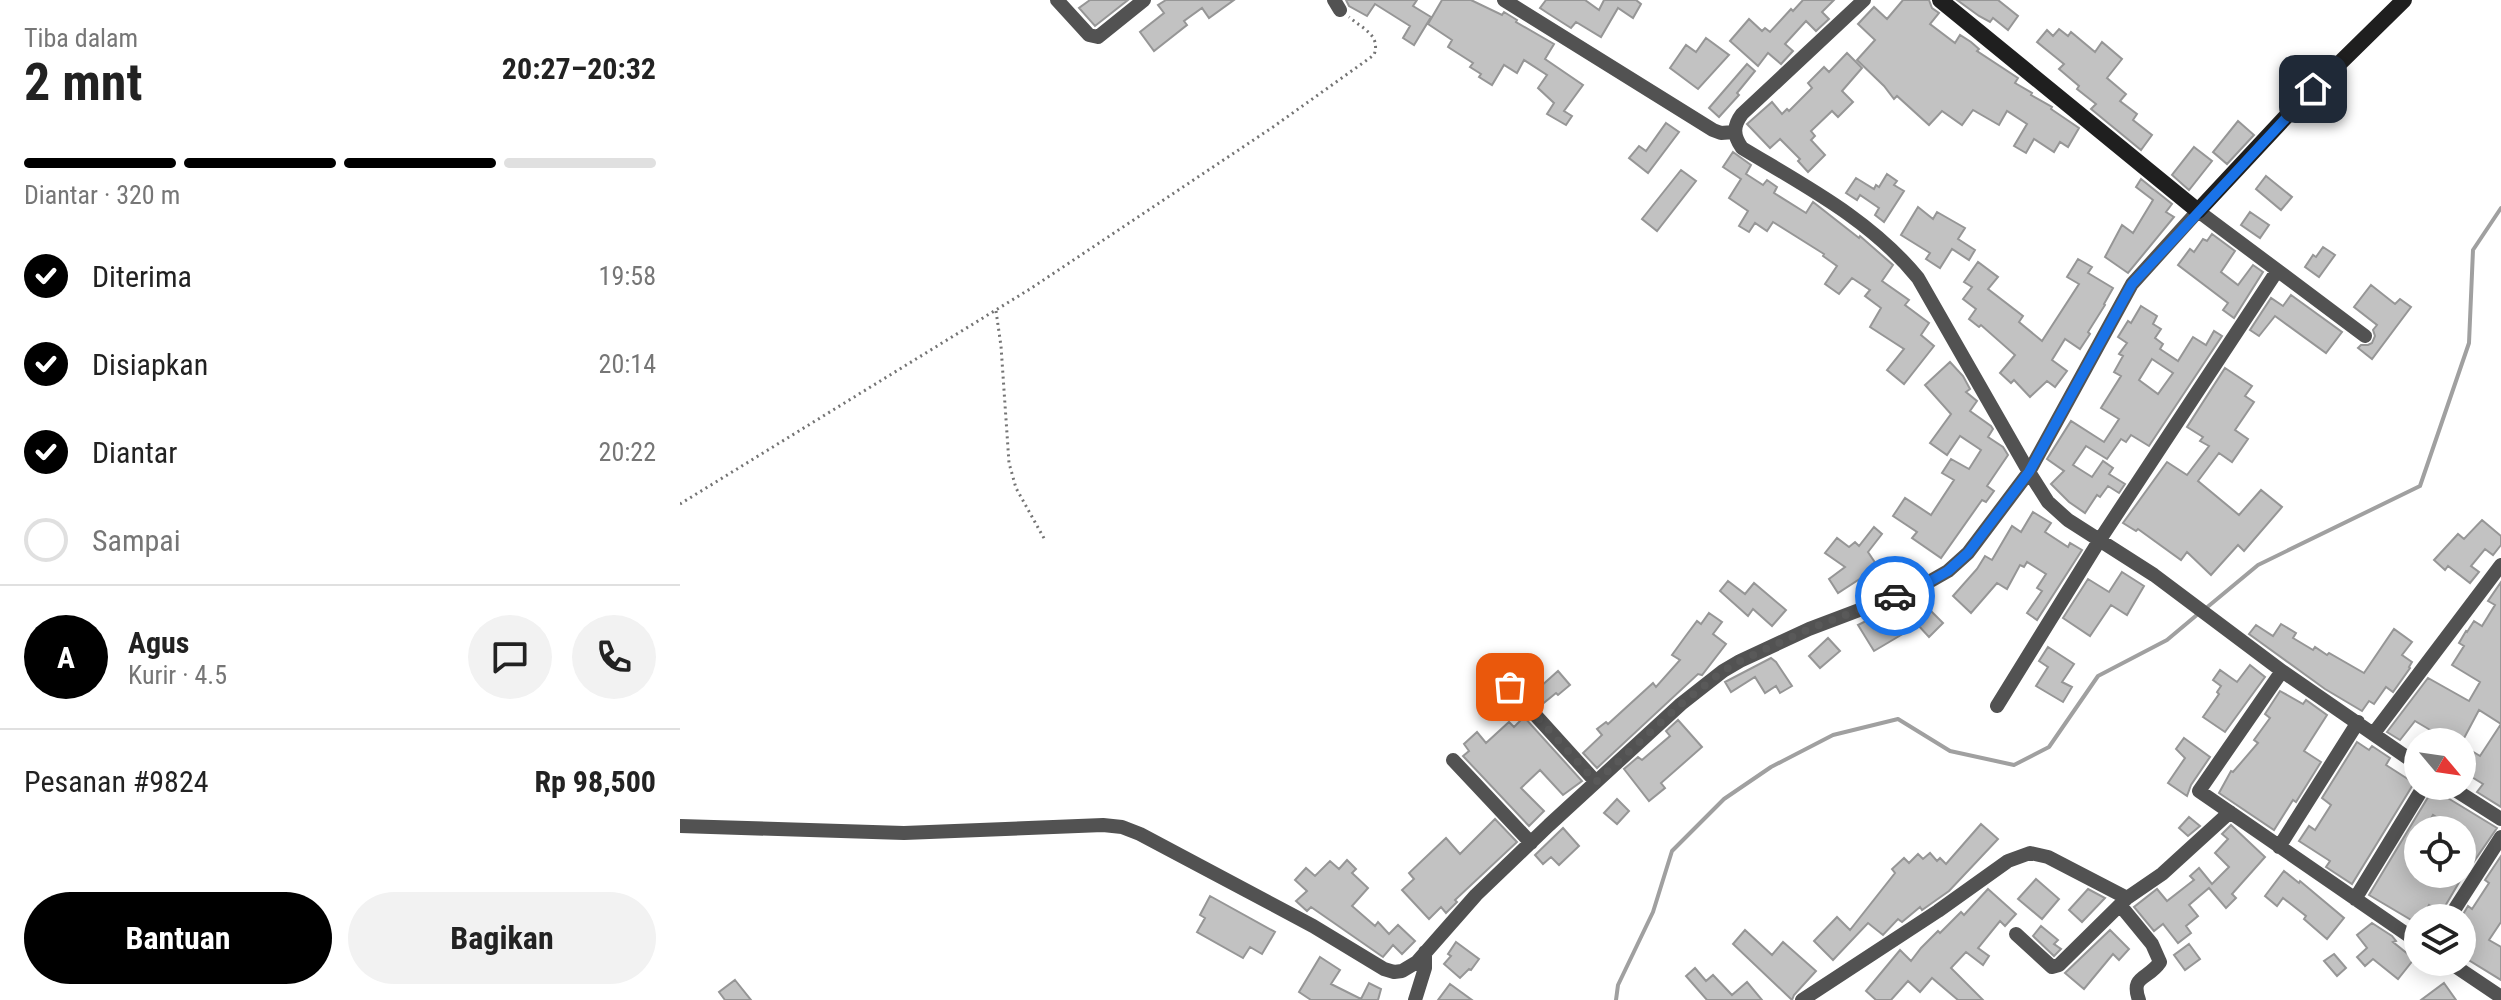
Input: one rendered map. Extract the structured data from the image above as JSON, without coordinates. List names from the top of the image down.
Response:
{
  "north": "bottom right",
  "page": {
    "heading": ["2 mnt", "Tiba dalam", "20:27–20:32"],
    "panel": [
      "Agus",
      "Kurir · 4.5",
      "Pesanan #9824",
      "Rp 98,500"
    ],
    "bar": "Diantar · 320 m",
    "list": [
      ["Diterima", "19:58"],
      ["Disiapkan", "20:14"],
      ["Diantar", "20:22"],
      "Sampai"
    ],
    "round": "A",
    "buttons": ["Bantuan", "Bagikan"]
  }
}
